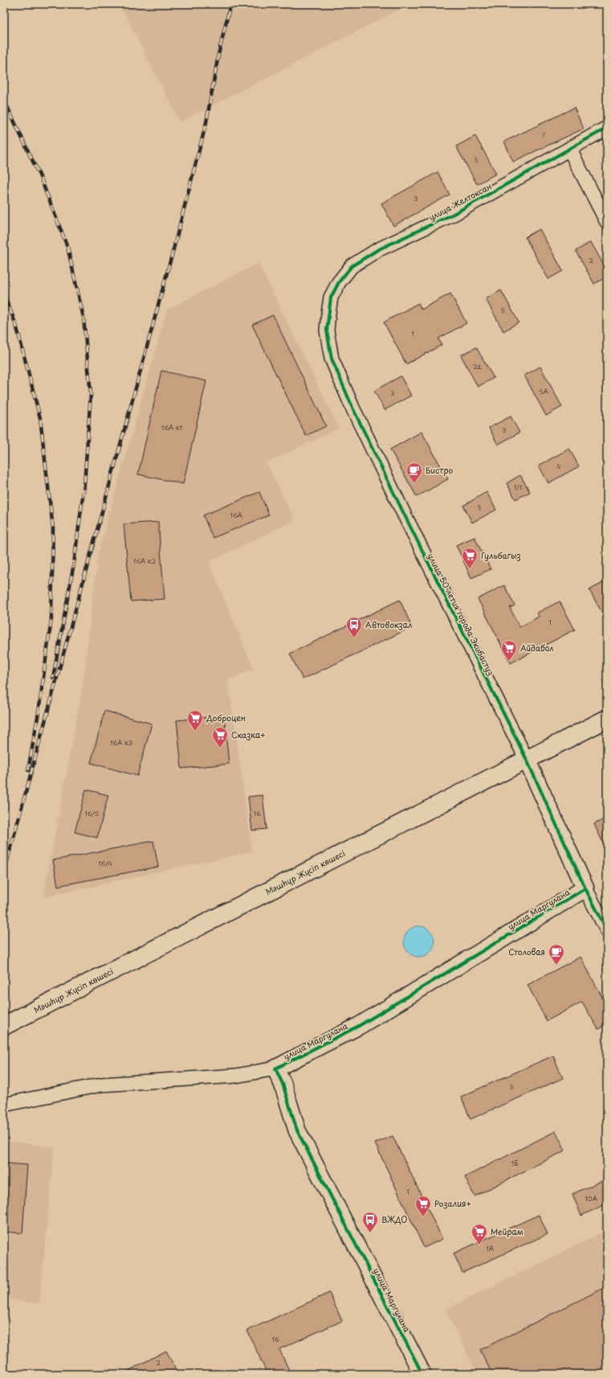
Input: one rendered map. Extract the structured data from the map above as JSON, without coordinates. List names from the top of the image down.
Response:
{
  "streets": {
    "main road": ["Мәшһүр Жүсіп көшесі"],
    "street": ["улица Желтоксан", "улица 50-летия города Экибастуз", "улица Маргулана"]
  },
  "crossings": [
    ["улица Желтоксан", "улица 50-летия города Экибастуз"],
    ["улица 50-летия города Экибастуз", "Мәшһүр Жүсіп көшесі"],
    ["улица 50-летия города Экибастуз", "улица Маргулана"]
  ],
  "places": {
    "cafe": ["Бистро", "Столовая"],
    "supermarket": [
      "Гульбагыз",
      "Айдабол",
      "Доброцен",
      "Сказка+",
      "Розалия+",
      "Мейрам"
    ],
    "bus stop": ["Автовокзал", "ВЖДО"]
  },
  "house_numbers": [
    "7",
    "5",
    "3",
    "2",
    "5",
    "1",
    "2а",
    "5А",
    "3",
    "16А к1",
    "3",
    "4",
    "1/1",
    "5",
    "16А",
    "16А к2",
    "1",
    "16А к3",
    "16/5",
    "16",
    "16/4",
    "3",
    "1Б",
    "1",
    "10А",
    "1А",
    "16",
    "2"
  ]
}
